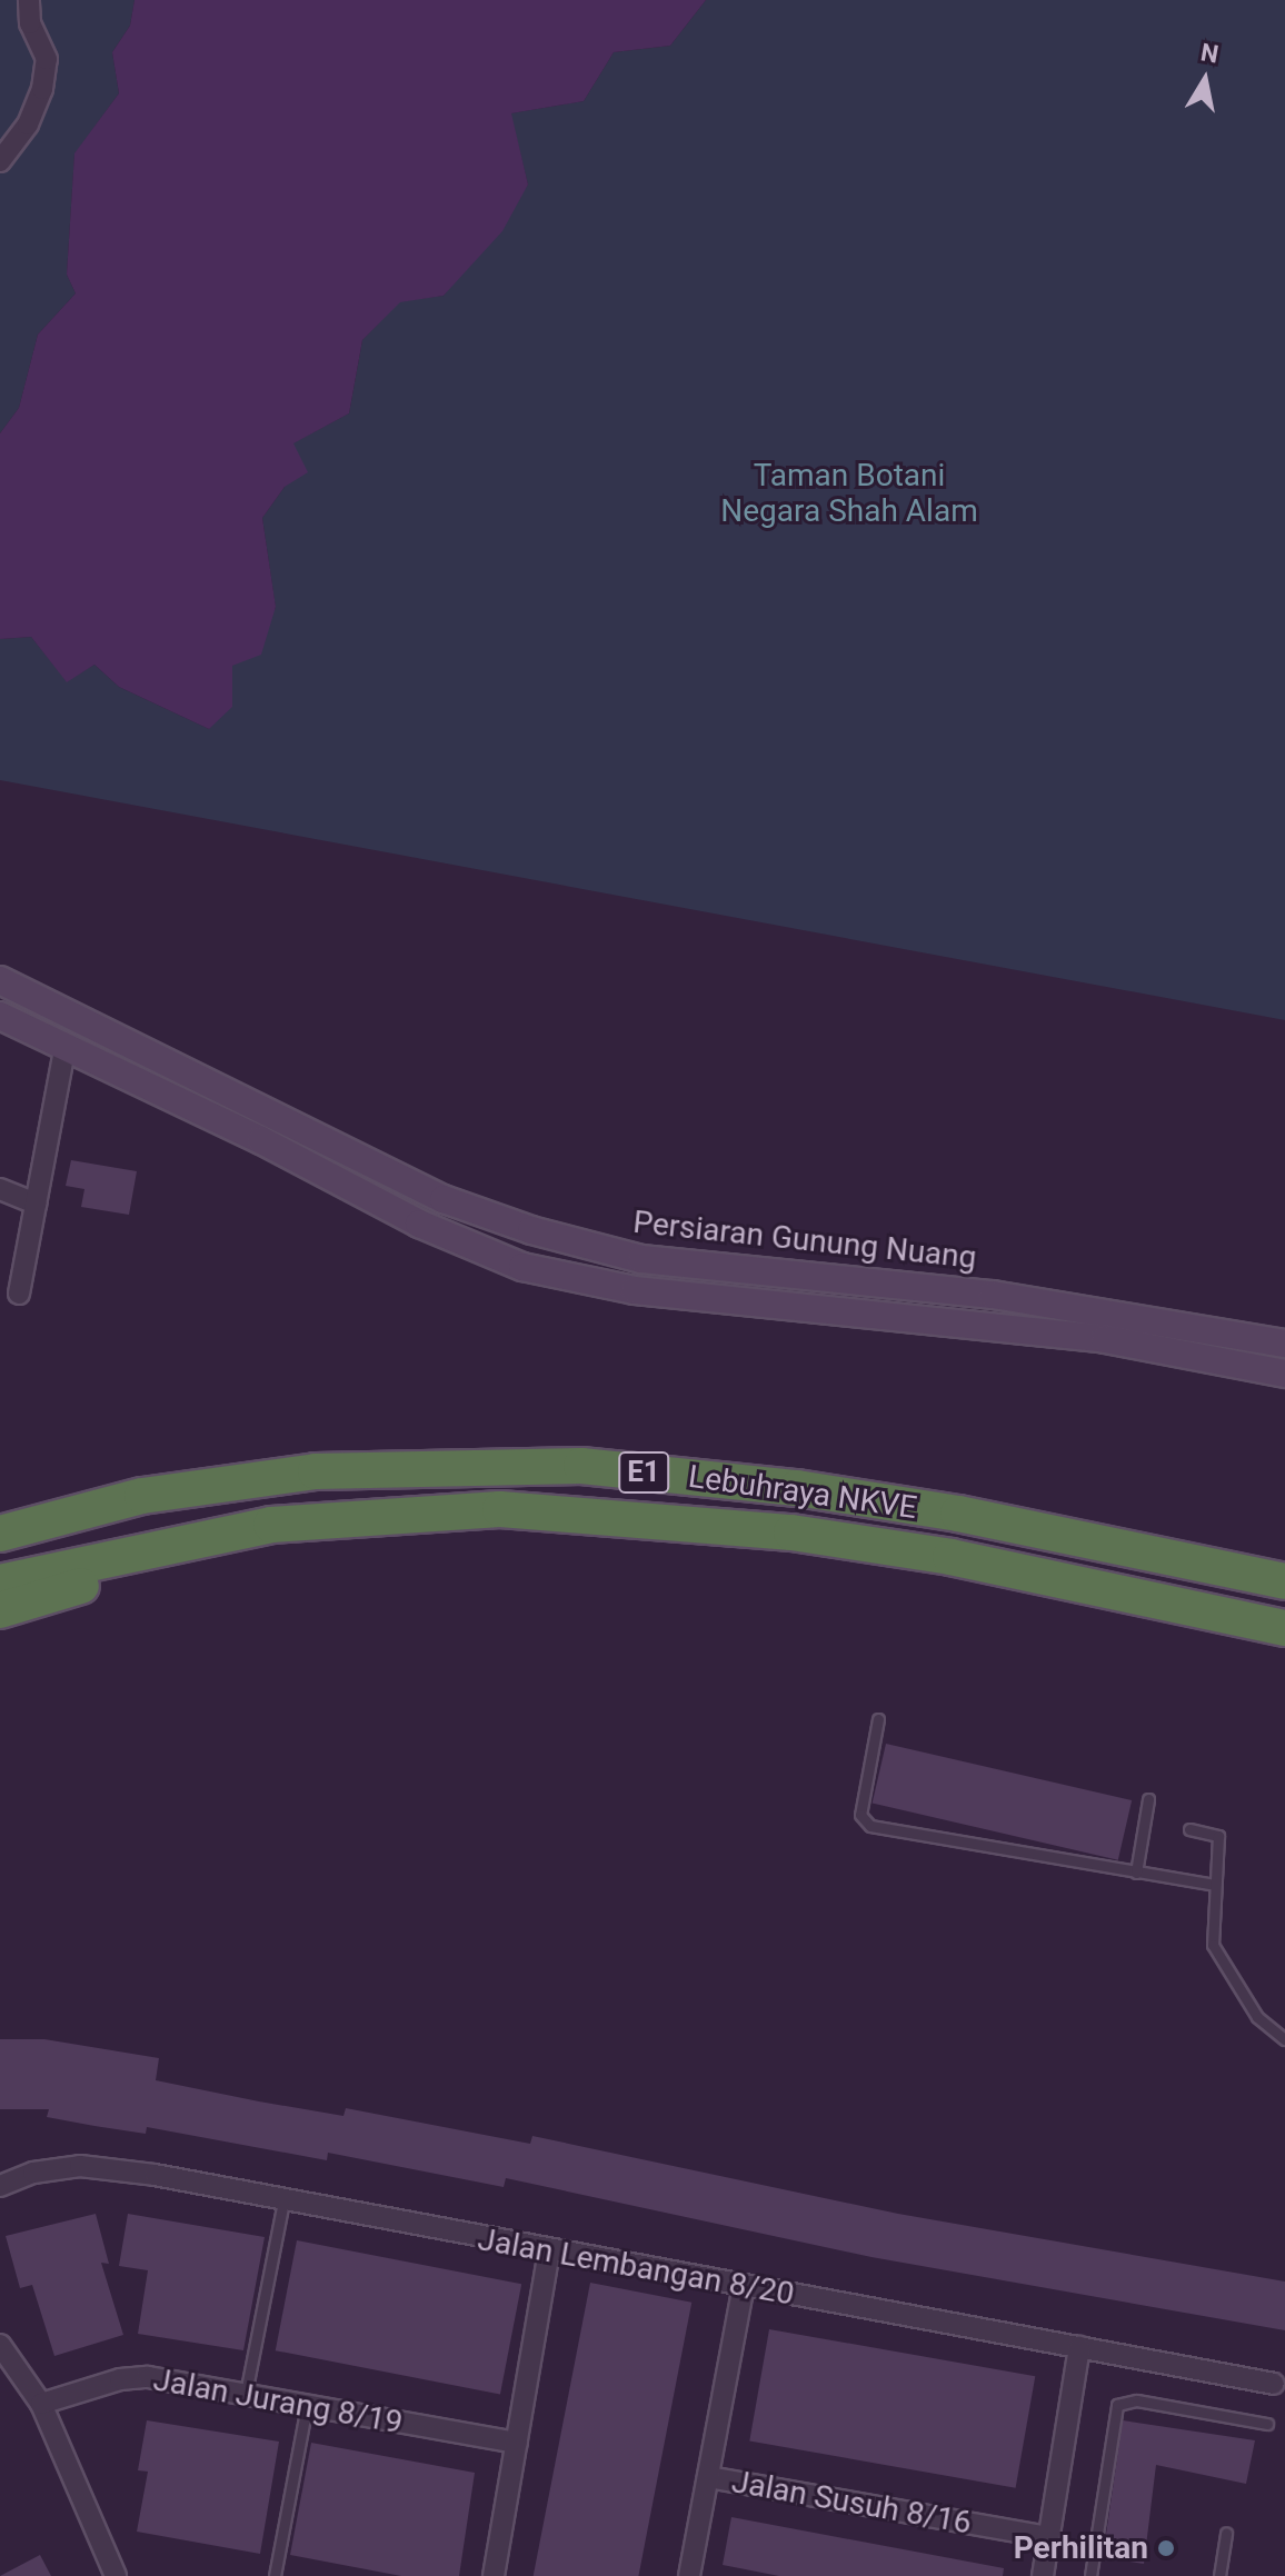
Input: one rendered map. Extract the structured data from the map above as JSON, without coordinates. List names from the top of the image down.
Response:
{
  "streets": {
    "highway": ["E1", "Lebuhraya NKVE"],
    "street": [
      "Persiaran Gunung Nuang",
      "Jalan Lembangan 8/20",
      "Jalan Jurang 8/19",
      "Jalan Susuh 8/16"
    ]
  },
  "parks": ["Taman Botani Negara Shah Alam"],
  "places": ["Perhilitan"],
  "north": "top"
}
